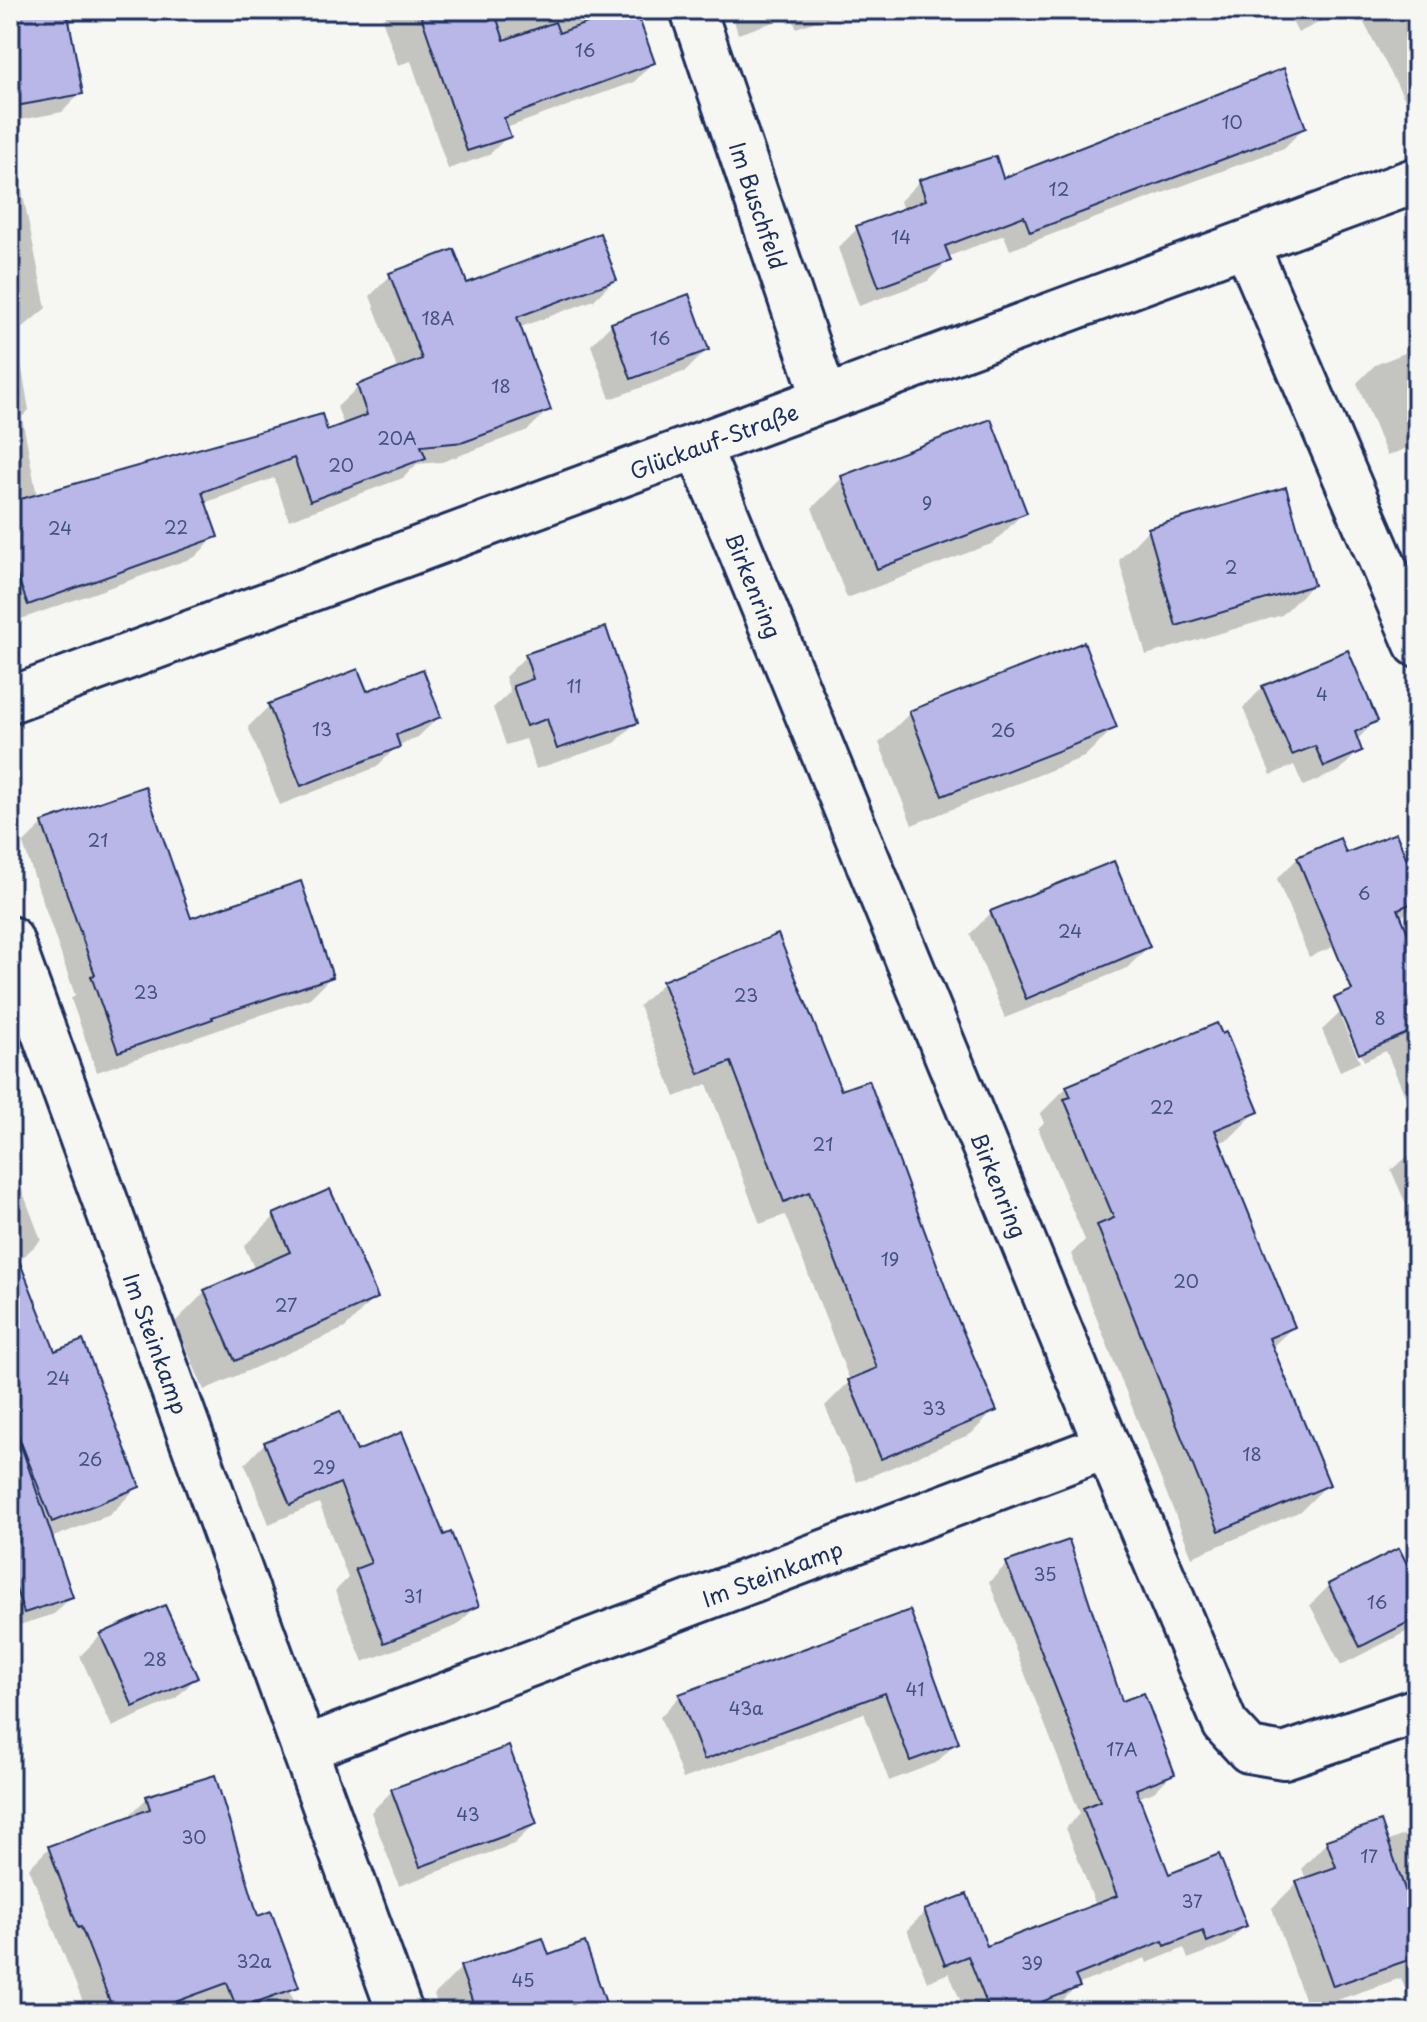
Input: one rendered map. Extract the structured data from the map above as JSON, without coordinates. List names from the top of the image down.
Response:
{
  "streets": {
    "street": [
      "Im Buschfeld",
      "Glückauf-Straße",
      "Birkenring",
      "Im Steinkamp"
    ]
  },
  "crossings": [
    ["Im Buschfeld", "Glückauf-Straße"],
    ["Glückauf-Straße", "Birkenring"],
    ["Birkenring", "Im Steinkamp"]
  ],
  "house_numbers": [
    "16",
    "10",
    "12",
    "14",
    "18A",
    "16",
    "18",
    "20A",
    "20",
    "9",
    "22",
    "24",
    "2",
    "11",
    "4",
    "13",
    "26",
    "21",
    "6",
    "24",
    "23",
    "23",
    "8",
    "22",
    "21",
    "19",
    "20",
    "27",
    "24",
    "33",
    "18",
    "26",
    "29",
    "35",
    "31",
    "16",
    "28",
    "41",
    "43a",
    "17A",
    "43",
    "30",
    "17",
    "37",
    "32a",
    "39",
    "45"
  ]
}
